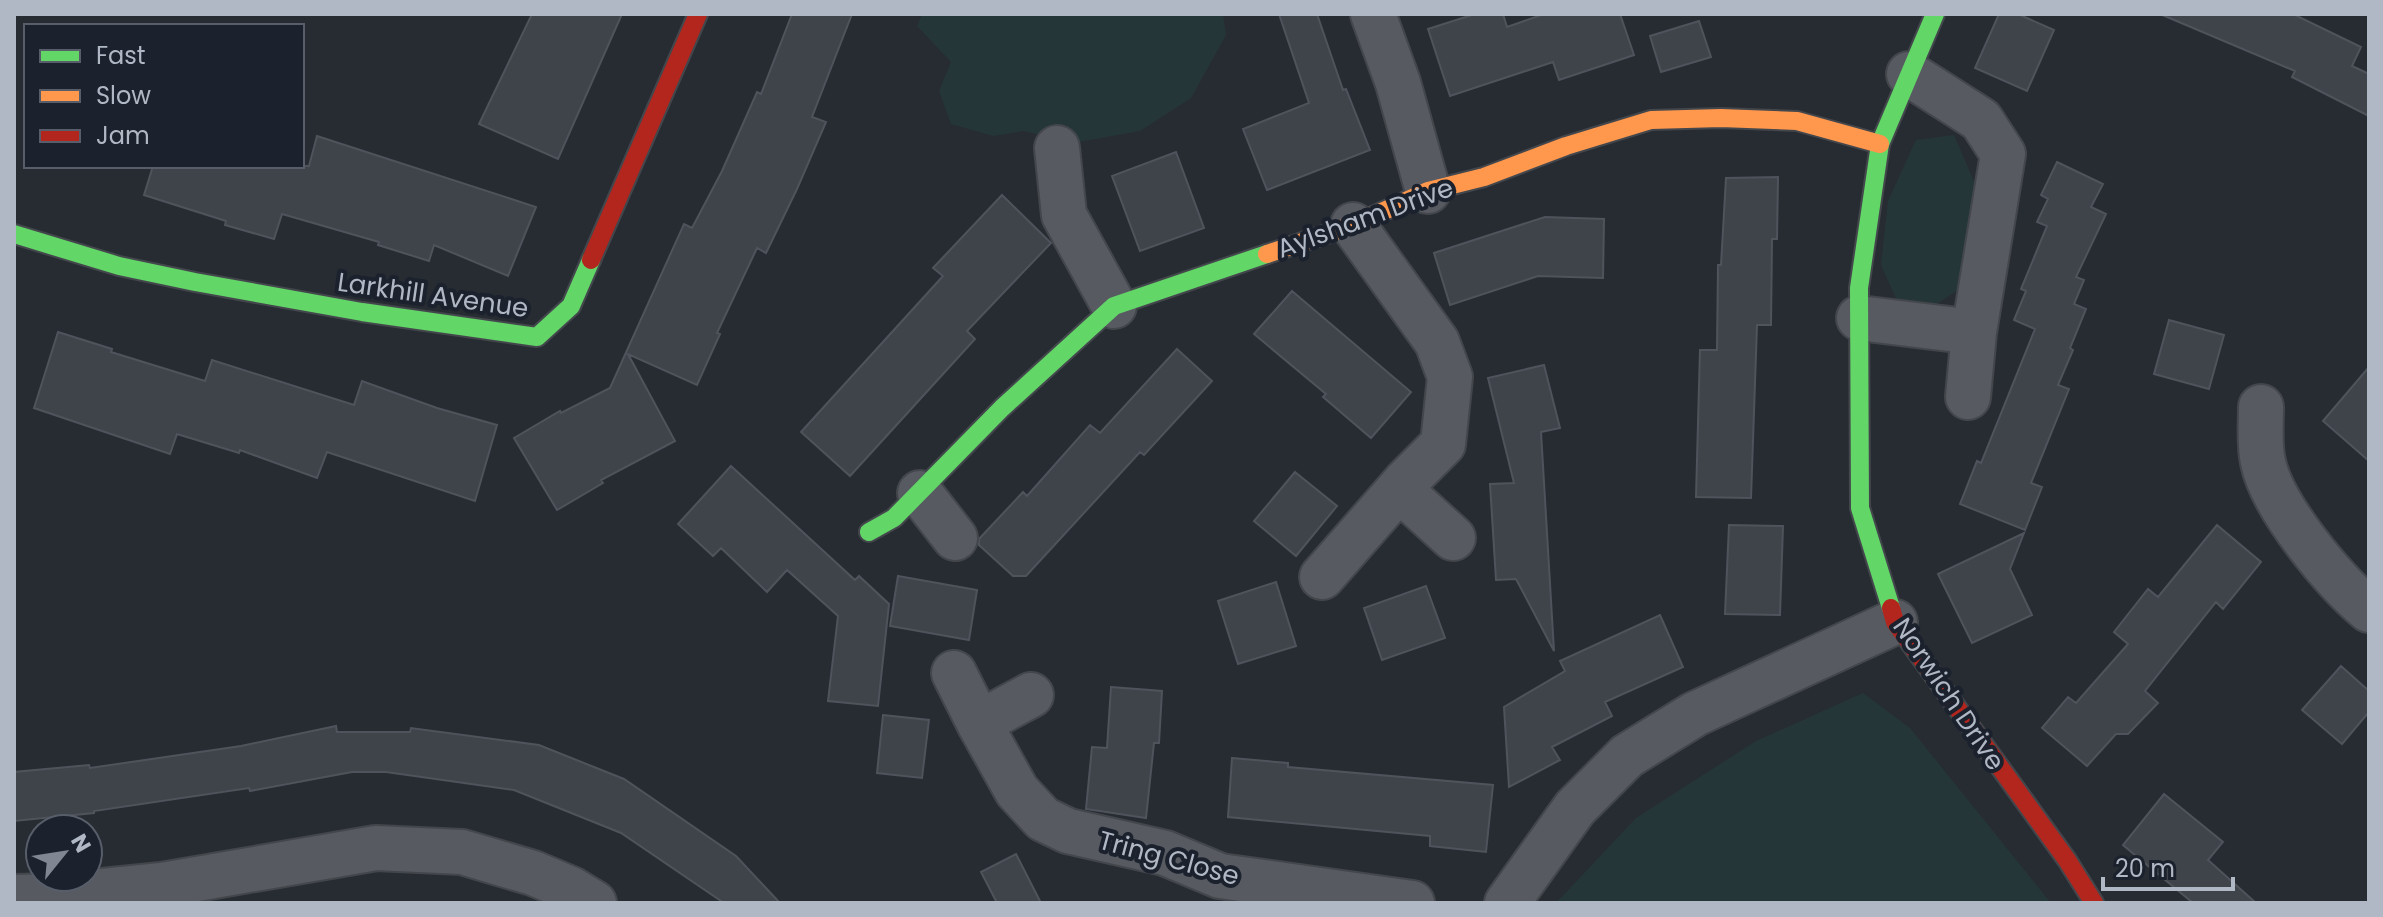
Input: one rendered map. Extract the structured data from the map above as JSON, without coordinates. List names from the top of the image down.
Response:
{
  "streets": {
    "street": [
      "Aylsham Drive",
      "Larkhill Avenue",
      "Norwich Drive",
      "Tring Close"
    ]
  },
  "crossings": [
    ["Aylsham Drive", "Norwich Drive"]
  ],
  "legend": ["Fast", "Slow", "Jam"],
  "scale_bar": "20 m",
  "north": "top right"
}
